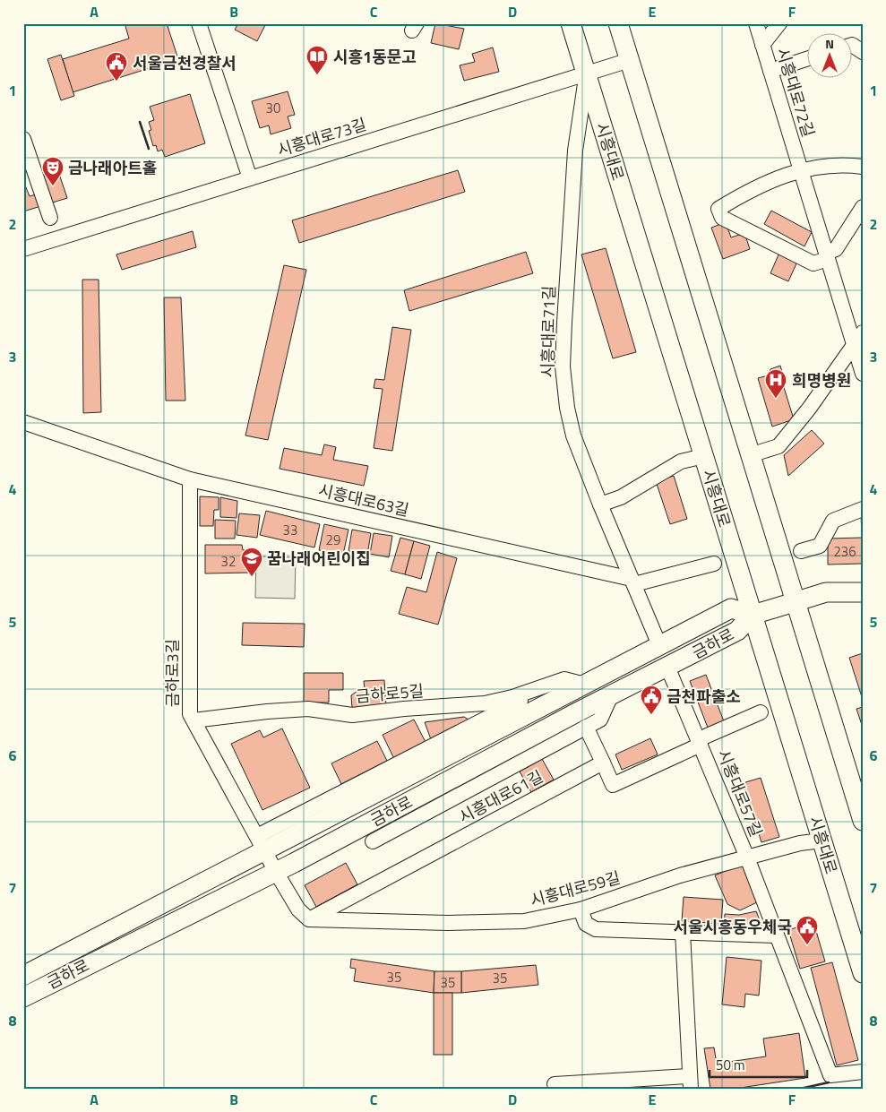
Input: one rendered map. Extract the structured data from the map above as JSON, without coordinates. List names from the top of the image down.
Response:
{
  "streets": {
    "main road": ["시흥대로", "금하로"],
    "street": [
      "시흥대로72길",
      "시흥대로73길",
      "시흥대로71길",
      "시흥대로63길",
      "금하로3길",
      "금하로5길",
      "시흥대로57길",
      "시흥대로61길",
      "시흥대로59길"
    ]
  },
  "crossings": [
    ["시흥대로73길", "시흥대로"],
    ["시흥대로73길", "시흥대로71길"],
    ["시흥대로", "시흥대로71길"],
    ["시흥대로", "금하로"],
    ["시흥대로", "시흥대로59길"],
    ["시흥대로71길", "시흥대로63길"],
    ["시흥대로63길", "금하로3길"],
    ["금하로", "금하로3길"],
    ["금하로", "금하로5길"],
    ["금하로", "시흥대로57길"],
    ["금하로3길", "금하로5길"],
    ["시흥대로57길", "시흥대로59길"],
    ["시흥대로61길", "시흥대로59길"]
  ],
  "places": {
    "library": ["시흥1동문고"],
    "public building": ["서울금천경찰서", "금천파출소", "서울시흥동우체국"],
    "theatre": ["금나래아트홀"],
    "hospital": ["희명병원"],
    "school or university": ["꿈나래어린이집"]
  },
  "house_numbers": [
    "30",
    "33",
    "29",
    "236",
    "32",
    "35",
    "35",
    "35"
  ],
  "scale_bar": "50 m",
  "north": "top",
  "grid": {
    "columns": [
      "A",
      "B",
      "C",
      "D",
      "E",
      "F"
    ],
    "rows": [
      "1",
      "2",
      "3",
      "4",
      "5",
      "6",
      "7",
      "8"
    ]
  }
}
